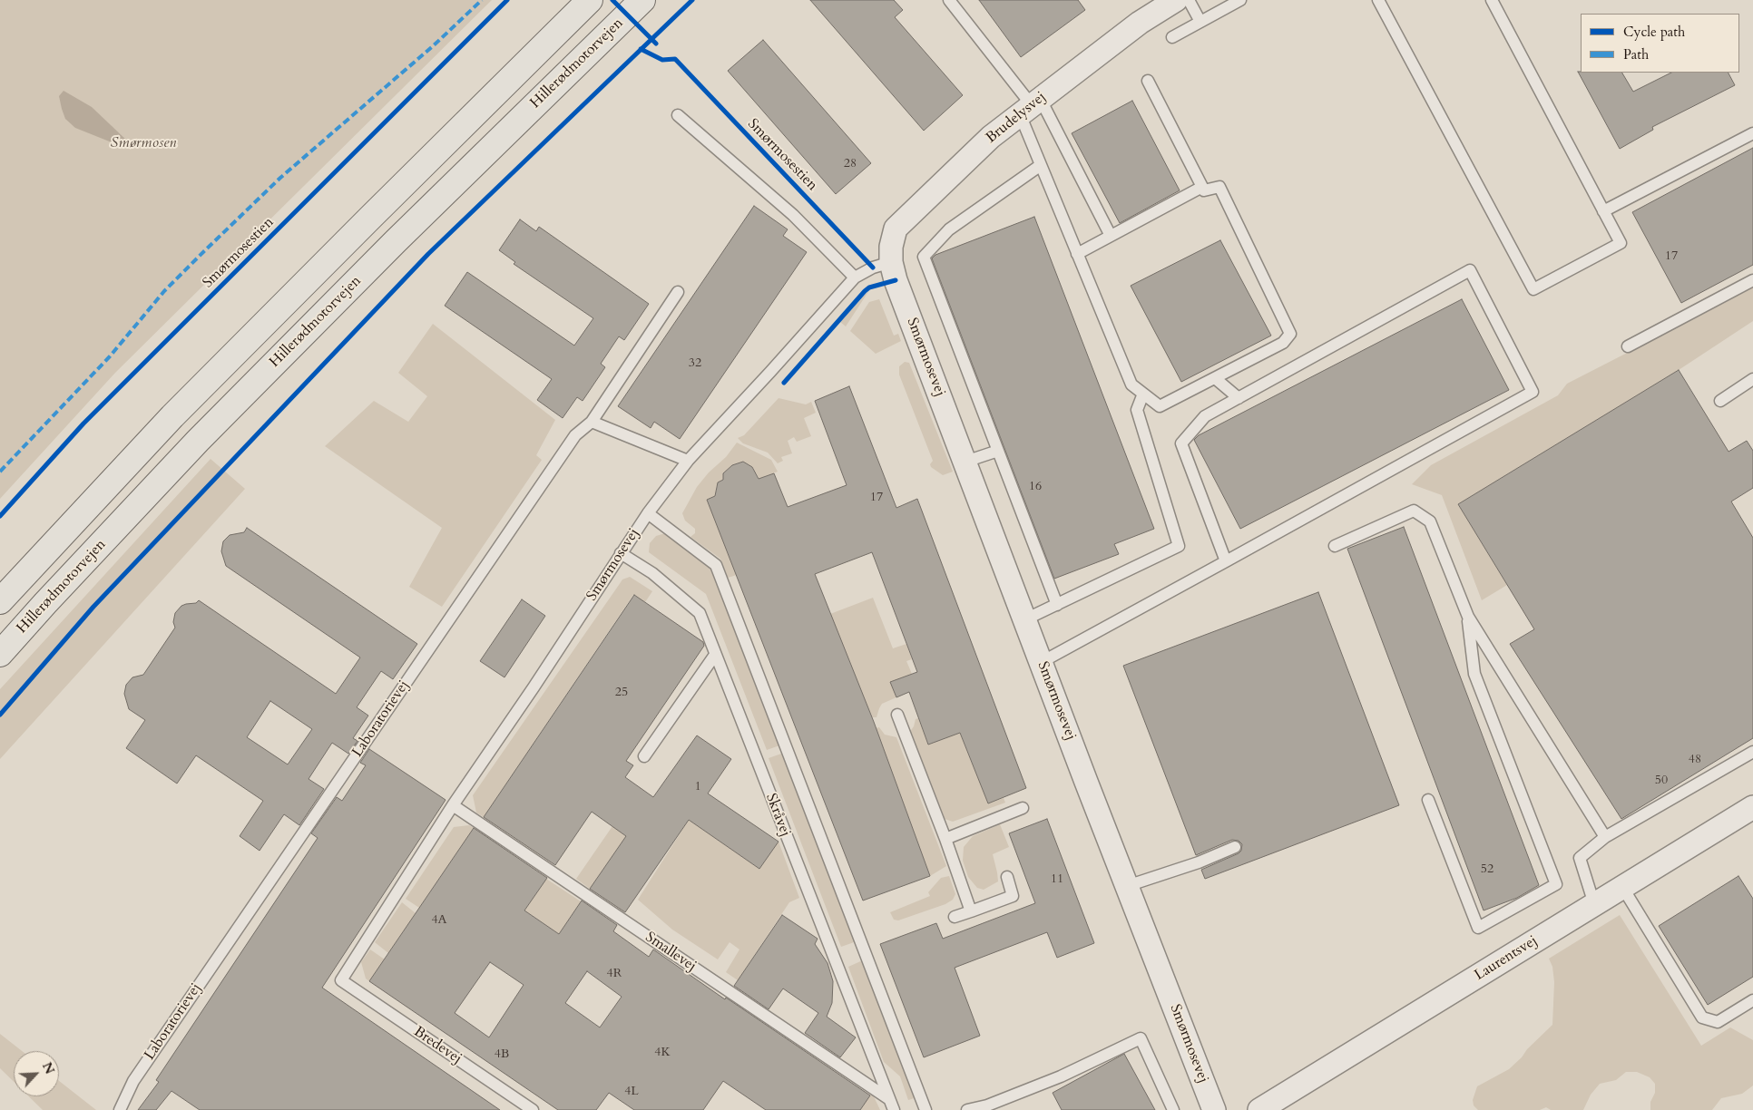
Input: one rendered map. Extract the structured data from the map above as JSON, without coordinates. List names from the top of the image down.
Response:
{
  "streets": {
    "highway": ["Hillerødmotorvejen"],
    "street": ["Brudelysvej", "Smørmosevej", "Laurentsvej"],
    "lane": [
      "Laboratorievej",
      "Skråvej",
      "Smallevej",
      "Bredevej"
    ],
    "cycle path": ["Smørmosestien"]
  },
  "crossings": [
    ["Brudelysvej", "Smørmosevej"],
    ["Smørmosevej", "Skråvej"],
    ["Smørmosevej", "Smallevej"],
    ["Smørmosevej", "Bredevej"],
    ["Skråvej", "Smallevej"]
  ],
  "parks": ["Smørmosen"],
  "house_numbers": [
    "28",
    "17",
    "32",
    "16",
    "17",
    "25",
    "48",
    "50",
    "1",
    "52",
    "11",
    "4A",
    "4R",
    "4K",
    "4B",
    "4L"
  ],
  "legend": ["Cycle path", "Path"],
  "north": "top right"
}
